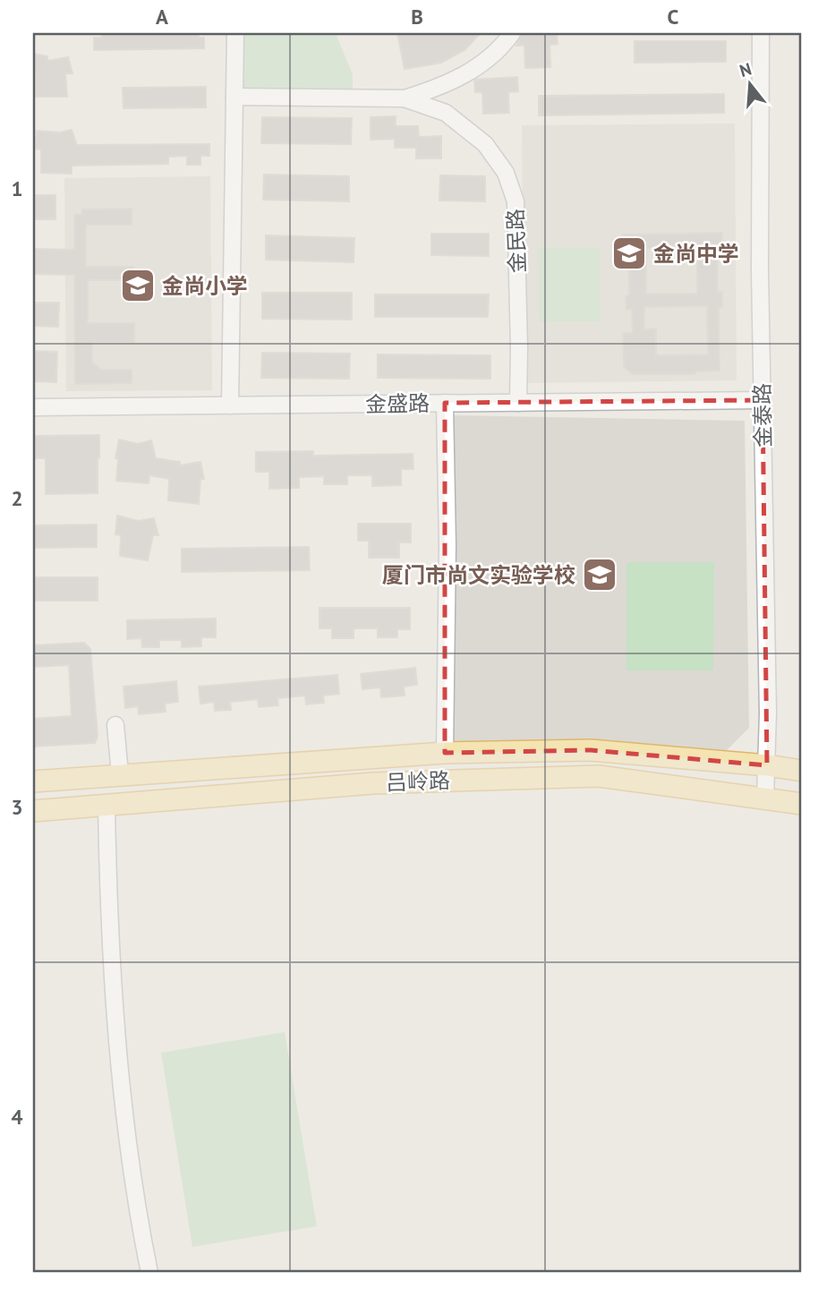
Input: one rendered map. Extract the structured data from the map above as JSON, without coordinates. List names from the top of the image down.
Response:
{
  "streets": {
    "main road": ["吕岭路"],
    "street": ["金民路", "金盛路", "金泰路"]
  },
  "crossings": [
    ["金民路", "金盛路"],
    ["金盛路", "金泰路"],
    ["金泰路", "吕岭路"]
  ],
  "places": {
    "school or university": ["金尚中学", "金尚小学", "厦门市尚文实验学校"]
  },
  "north": "top",
  "grid": {
    "columns": ["A", "B", "C"],
    "rows": [
      "1",
      "2",
      "3",
      "4"
    ]
  }
}
